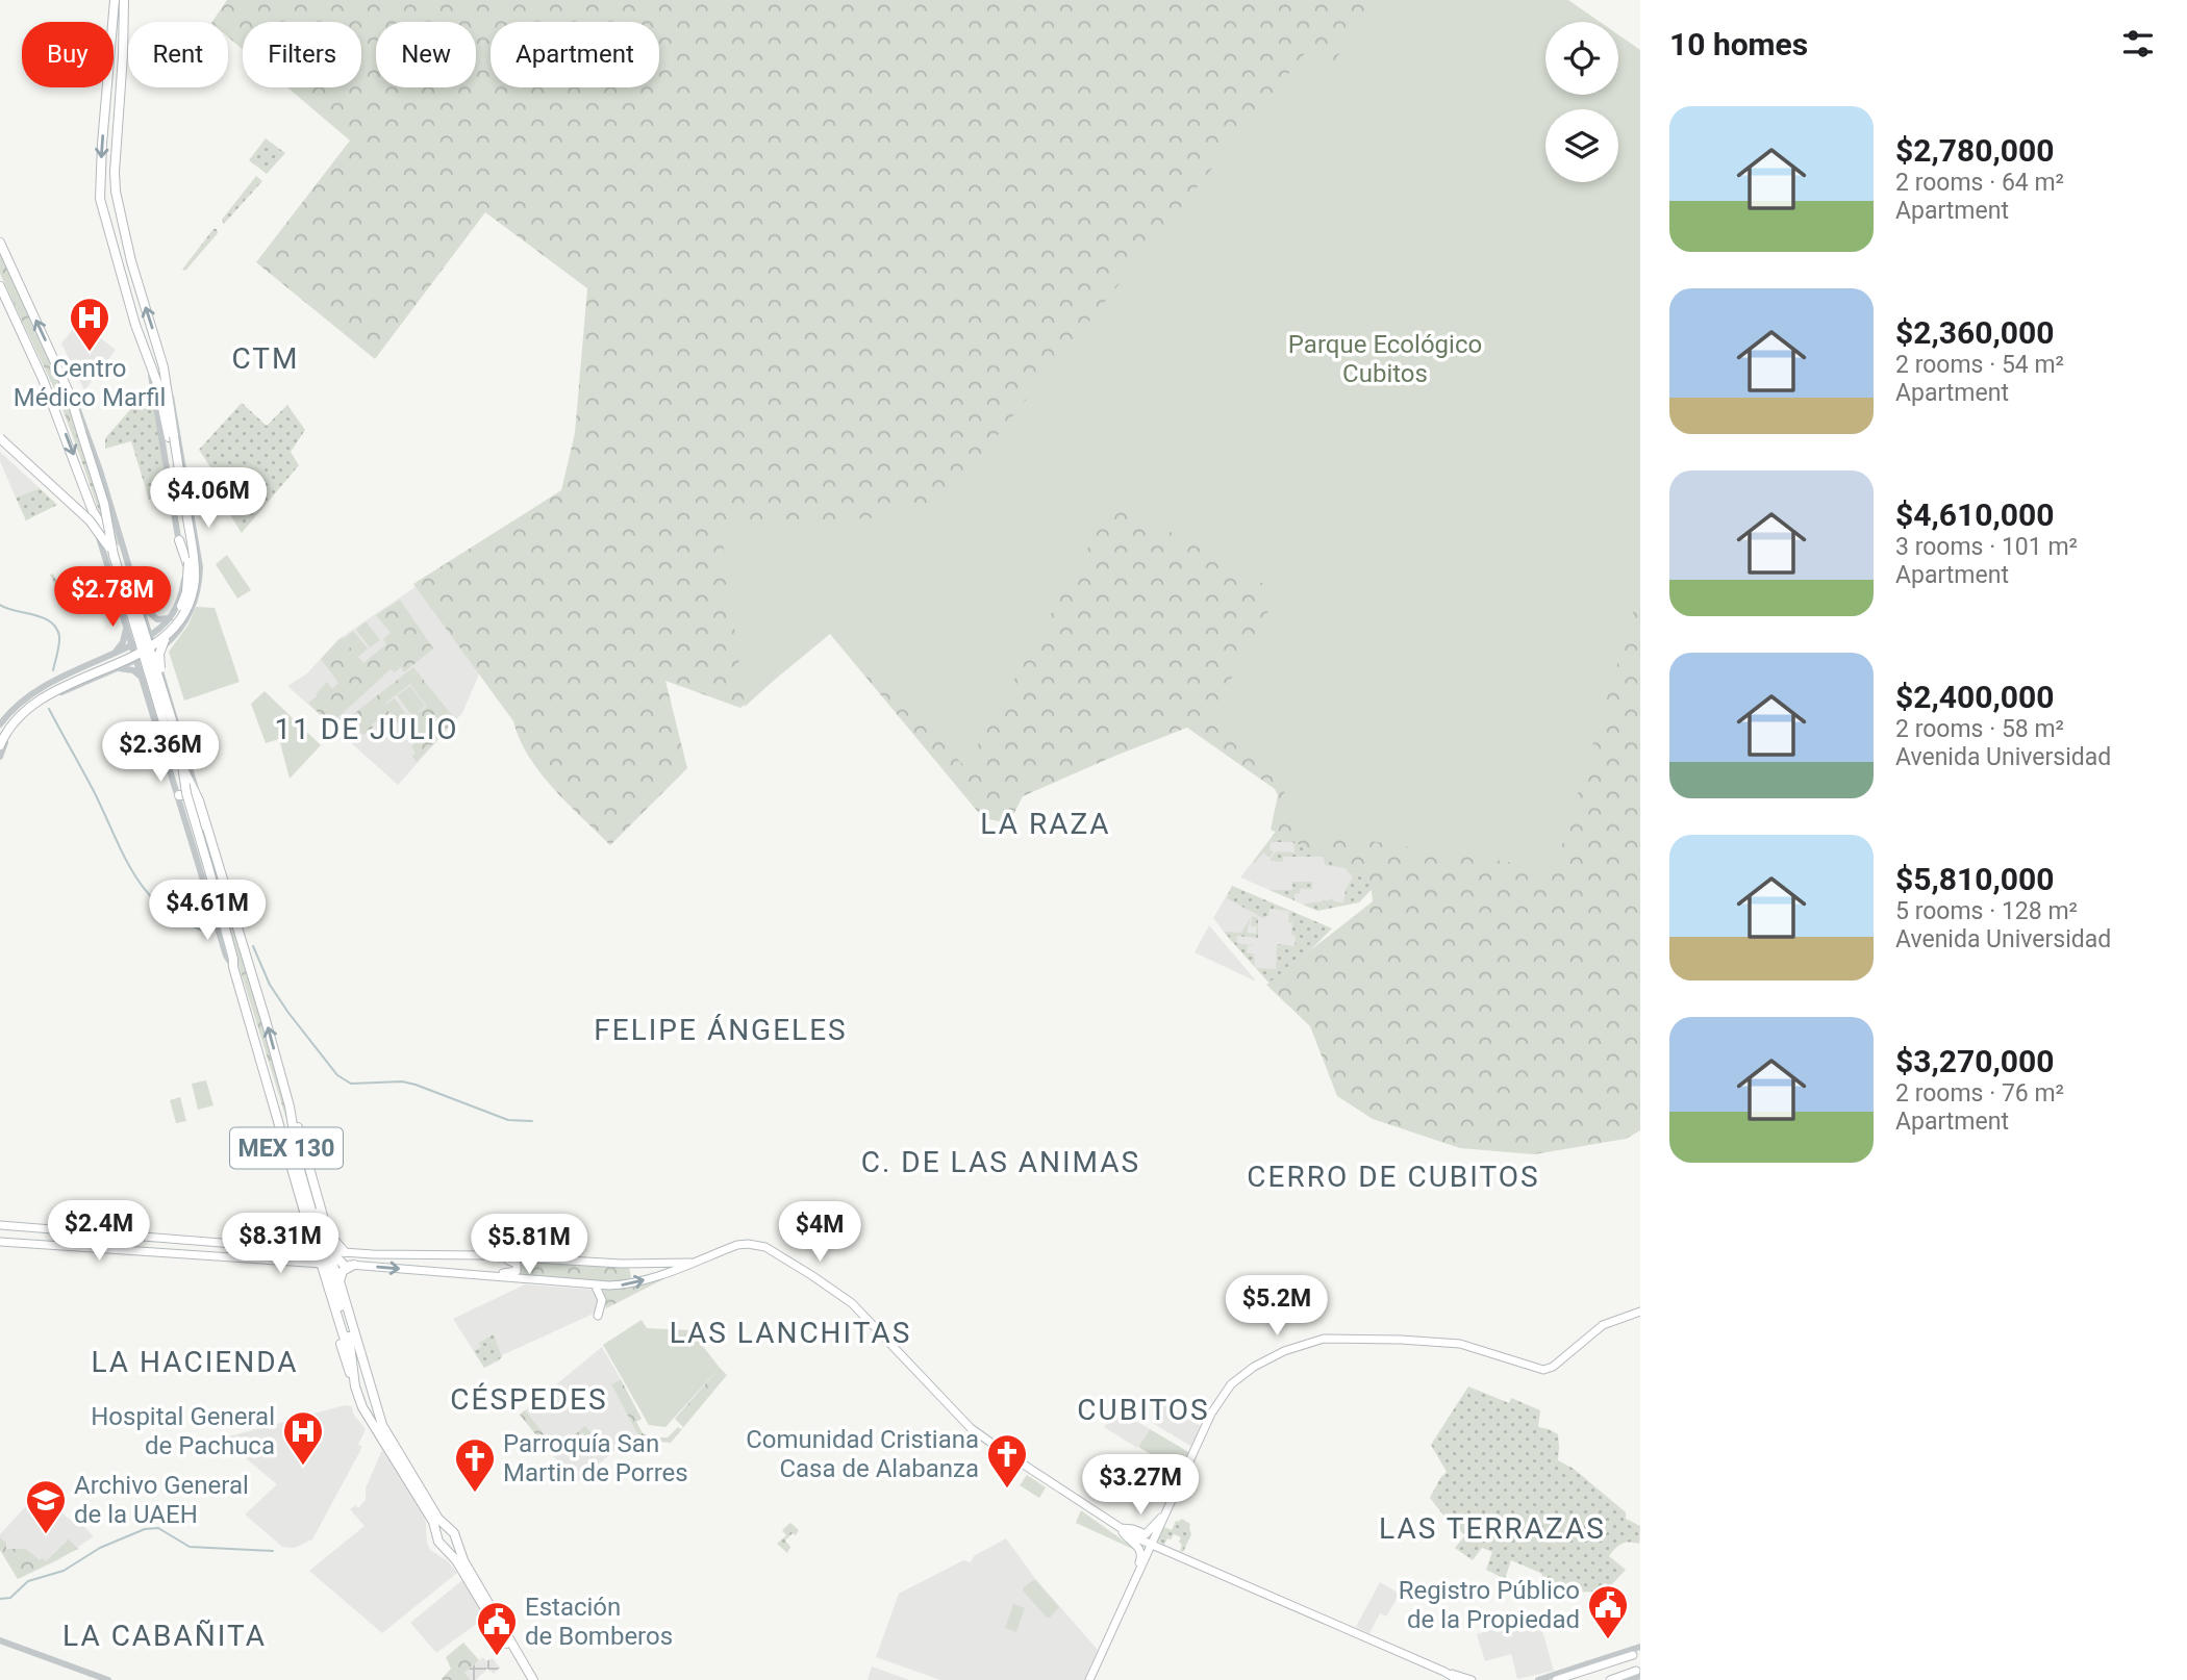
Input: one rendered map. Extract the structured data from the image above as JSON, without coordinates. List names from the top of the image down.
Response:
{
  "streets": {
    "main road": ["MEX 130"]
  },
  "districts": [
    "CTM",
    "11 DE JULIO",
    "LA RAZA",
    "FELIPE ÁNGELES",
    "C. DE LAS ANIMAS",
    "CERRO DE CUBITOS",
    "LAS LANCHITAS",
    "LA HACIENDA",
    "CÉSPEDES",
    "CUBITOS",
    "LAS TERRAZAS",
    "LA CABAÑITA"
  ],
  "parks": ["Parque Ecológico Cubitos"],
  "places": {
    "hospital": ["Centro Médico Marfil", "Hospital General de Pachuca"],
    "church": ["Comunidad Cristiana Casa de Alabanza", "Parroquía San Martin de Porres"],
    "school or university": ["Archivo General de la UAEH"],
    "public building": ["Registro Público de la Propiedad", "Estación de Bomberos"]
  },
  "page": {
    "heading": "10 homes",
    "chip": [
      "Buy",
      "Rent",
      "Filters",
      "New",
      "Apartment"
    ],
    "list": [
      {
        "name": "$2,780,000",
        "note": "2 rooms · 64 m² · Apartment"
      },
      {
        "name": "$2,360,000",
        "note": "2 rooms · 54 m² · Apartment"
      },
      {
        "name": "$4,610,000",
        "note": "3 rooms · 101 m² · Apartment"
      },
      {
        "name": "$2,400,000",
        "note": "2 rooms · 58 m² · Avenida Universidad"
      },
      {
        "name": "$5,810,000",
        "note": "5 rooms · 128 m² · Avenida Universidad"
      },
      {
        "name": "$3,270,000",
        "note": "2 rooms · 76 m² · Apartment"
      }
    ],
    "price": [
      "$4.06M",
      "$2.78M",
      "$2.36M",
      "$4.61M",
      "$2.4M",
      "$4M",
      "$8.31M",
      "$5.81M",
      "$5.2M",
      "$3.27M"
    ]
  }
}
